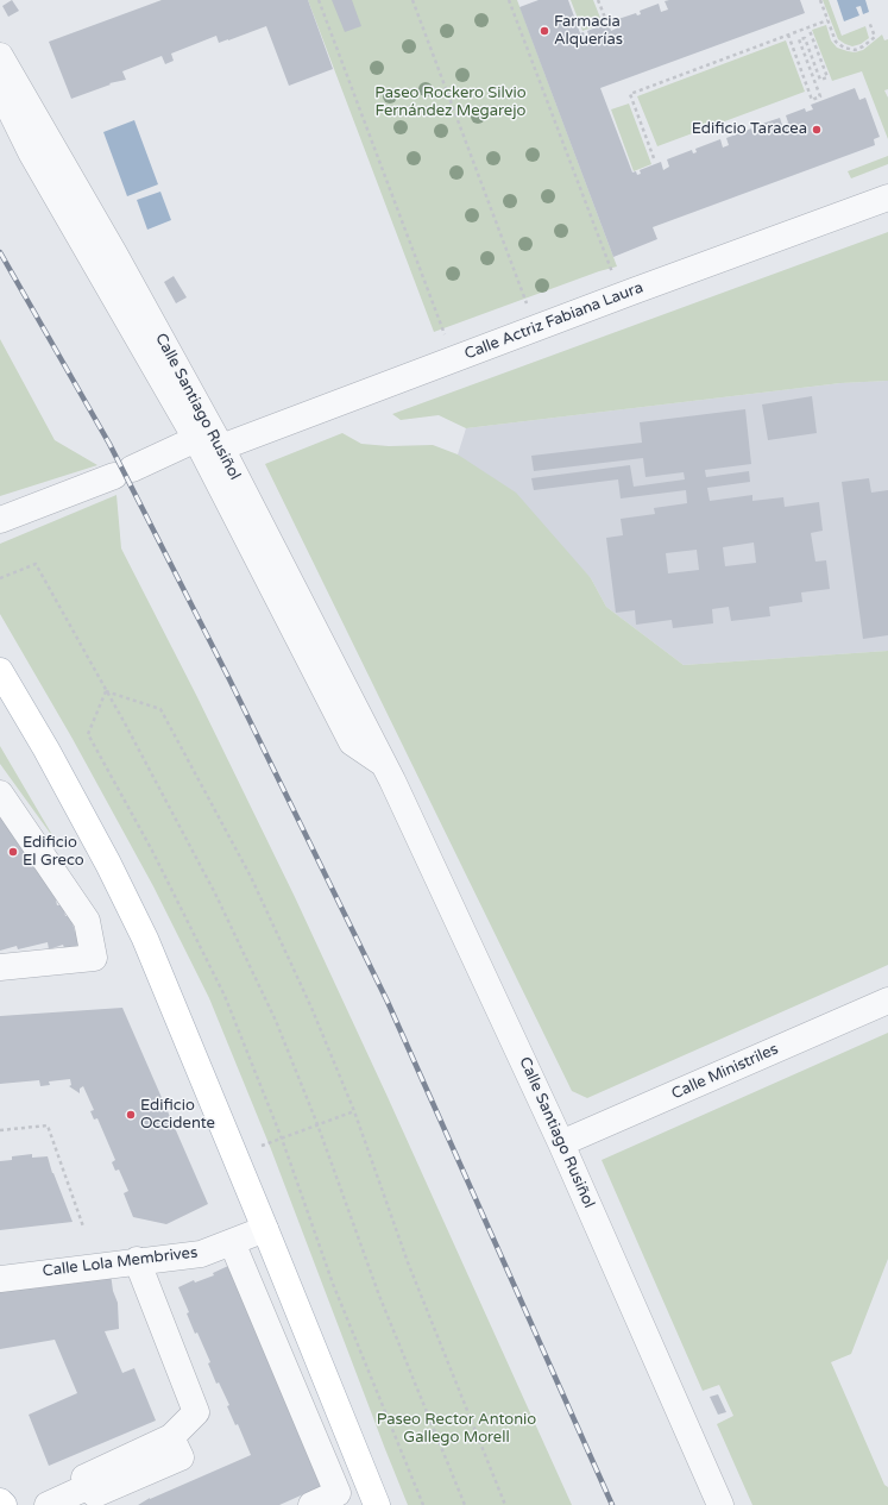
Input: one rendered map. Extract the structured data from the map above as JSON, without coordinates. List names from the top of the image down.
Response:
{
  "streets": {
    "street": [
      "Calle Actriz Fabiana Laura",
      "Calle Santiago Rusiñol",
      "Calle Ministriles",
      "Calle Lola Membrives"
    ]
  },
  "crossings": [
    ["Calle Actriz Fabiana Laura", "Calle Santiago Rusiñol"],
    ["Calle Santiago Rusiñol", "Calle Ministriles"]
  ],
  "parks": ["Paseo Rockero Silvio Fernández Megarejo", "Paseo Rector Antonio Gallego Morell"],
  "places": [
    "Farmacia Alquerías",
    "Edificio Taracea",
    "Edificio El Greco",
    "Edificio Occidente"
  ]
}
